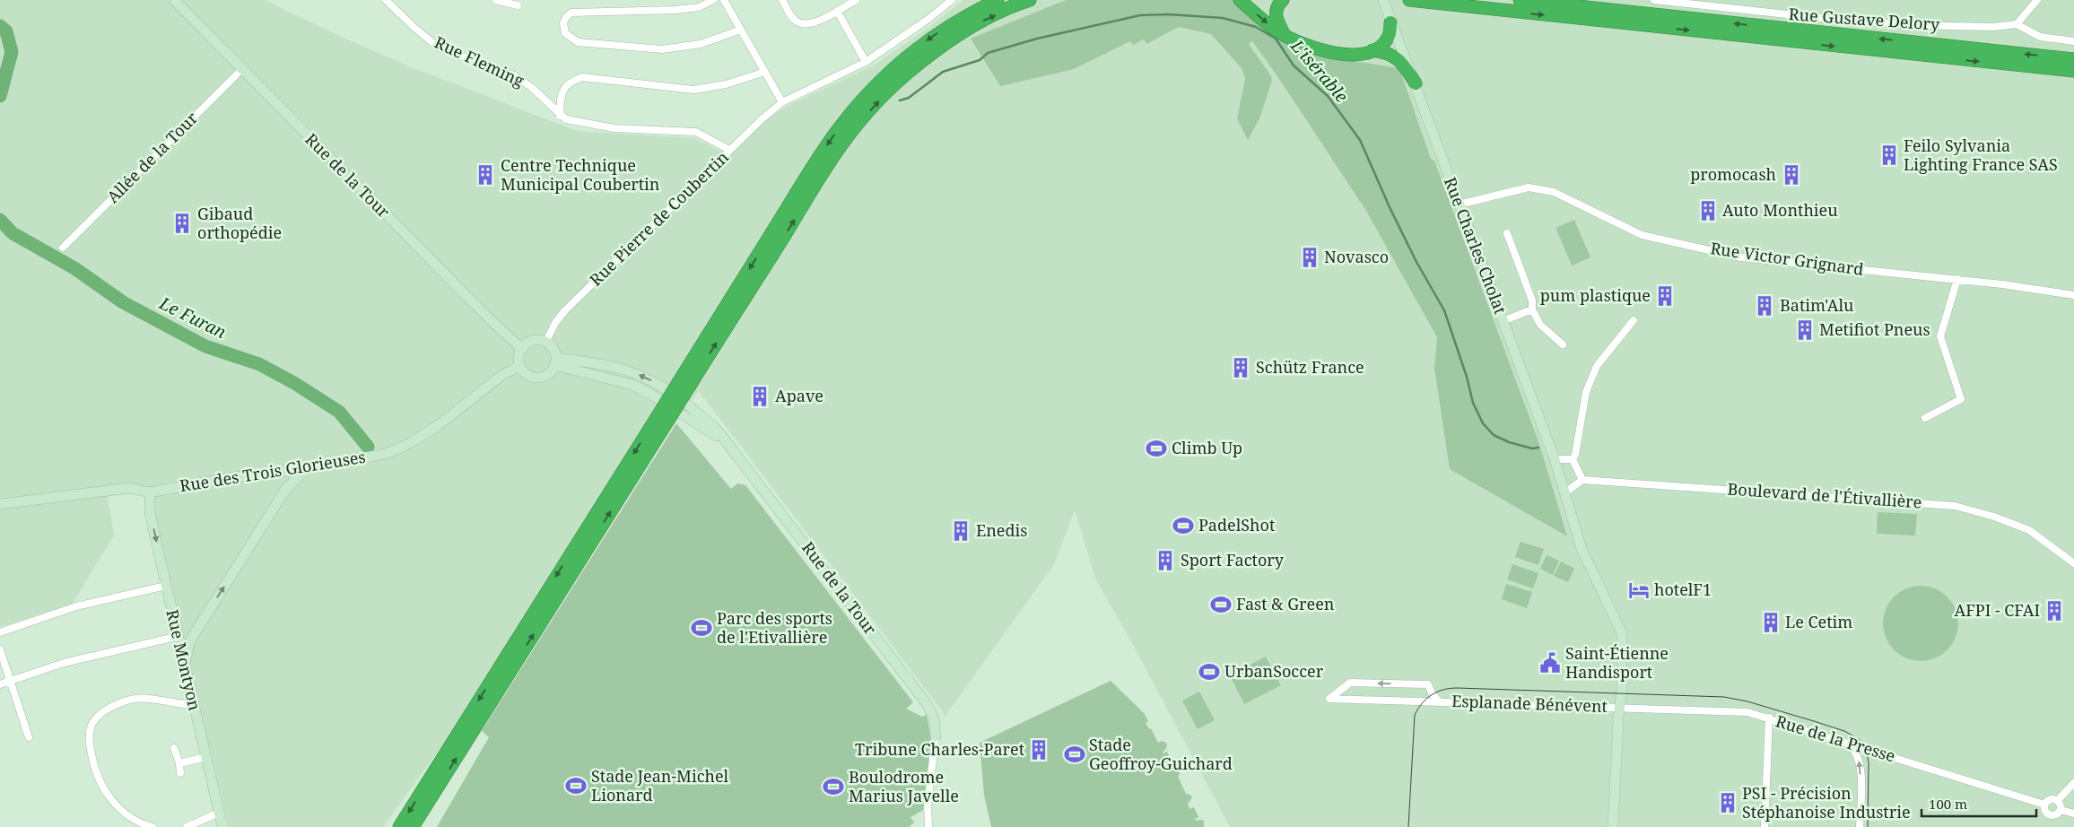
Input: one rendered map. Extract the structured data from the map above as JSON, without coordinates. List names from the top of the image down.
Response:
{
  "streets": {
    "street": [
      "Rue Gustave Delory",
      "Rue Fleming",
      "Allée de la Tour",
      "Rue de la Tour",
      "Rue Pierre de Coubertin",
      "Rue Charles Cholat",
      "Rue Victor Grignard",
      "Rue des Trois Glorieuses",
      "Boulevard de l'Étivallière",
      "Rue Montyon",
      "Esplanade Bénévent",
      "Rue de la Presse"
    ]
  },
  "crossings": [
    ["Allée de la Tour", "Rue de la Tour"],
    ["Rue de la Tour", "Rue Pierre de Coubertin"],
    ["Rue de la Tour", "Rue des Trois Glorieuses"],
    ["Rue Pierre de Coubertin", "Rue des Trois Glorieuses"],
    ["Rue Charles Cholat", "Rue Victor Grignard"],
    ["Rue Charles Cholat", "Esplanade Bénévent"],
    ["Rue Charles Cholat", "Rue de la Presse"],
    ["Rue des Trois Glorieuses", "Rue Montyon"],
    ["Esplanade Bénévent", "Rue de la Presse"]
  ],
  "water": ["L'isérable", "Le Furan"],
  "places": {
    "building": [
      "Feilo Sylvania Lighting France SAS",
      "Centre Technique Municipal Coubertin",
      "promocash",
      "Auto Monthieu",
      "Gibaud orthopédie",
      "Novasco",
      "pum plastique",
      "Batim'Alu",
      "Metifiot Pneus",
      "Schütz France",
      "Apave",
      "Enedis",
      "Sport Factory",
      "AFPI - CFAI",
      "Le Cetim",
      "Tribune Charles-Paret",
      "PSI - Précision Stéphanoise Industrie"
    ],
    "sports": [
      "Climb Up",
      "PadelShot",
      "Fast & Green",
      "Parc des sports de l'Etivallière",
      "UrbanSoccer",
      "Stade Geoffroy-Guichard",
      "Stade Jean-Michel Lionard",
      "Boulodrome Marius Javelle"
    ],
    "hotel": ["hotelF1"],
    "public building": ["Saint-Étienne Handisport"]
  },
  "scale_bar": "100 m"
}
